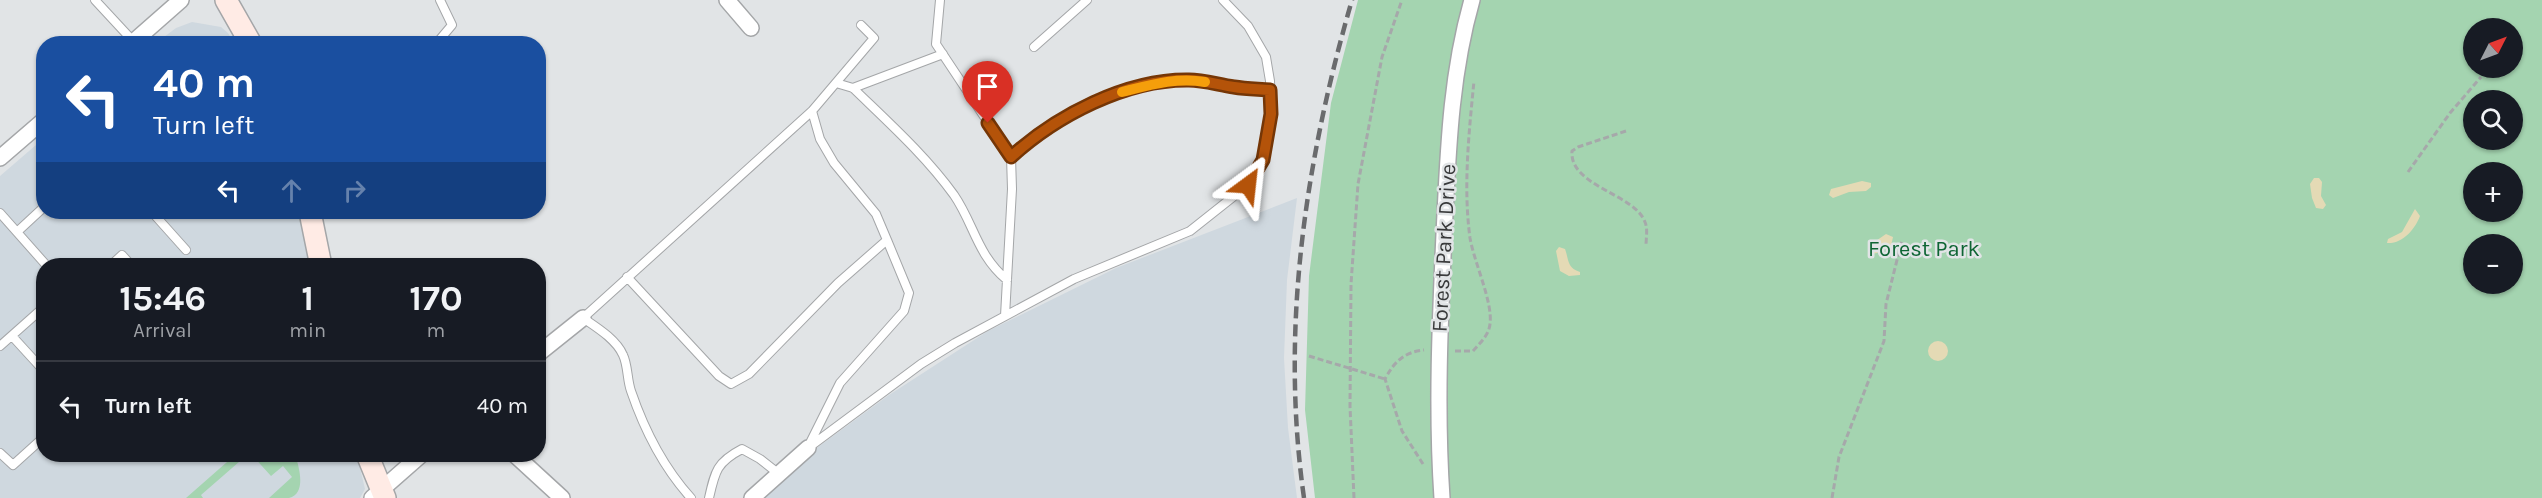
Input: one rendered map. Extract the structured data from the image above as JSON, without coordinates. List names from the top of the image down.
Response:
{
  "streets": {
    "street": ["Forest Park Drive"]
  },
  "parks": ["Forest Park"],
  "north": "top right",
  "page": {
    "map_buttons": ["+", "−"],
    "turn": ["40 m", "Turn left"],
    "eta": [
      "15:46",
      "Arrival",
      "1",
      "min",
      "170",
      "m"
    ],
    "list": [
      {
        "name": "Turn left",
        "value": "40 m"
      }
    ]
  }
}
